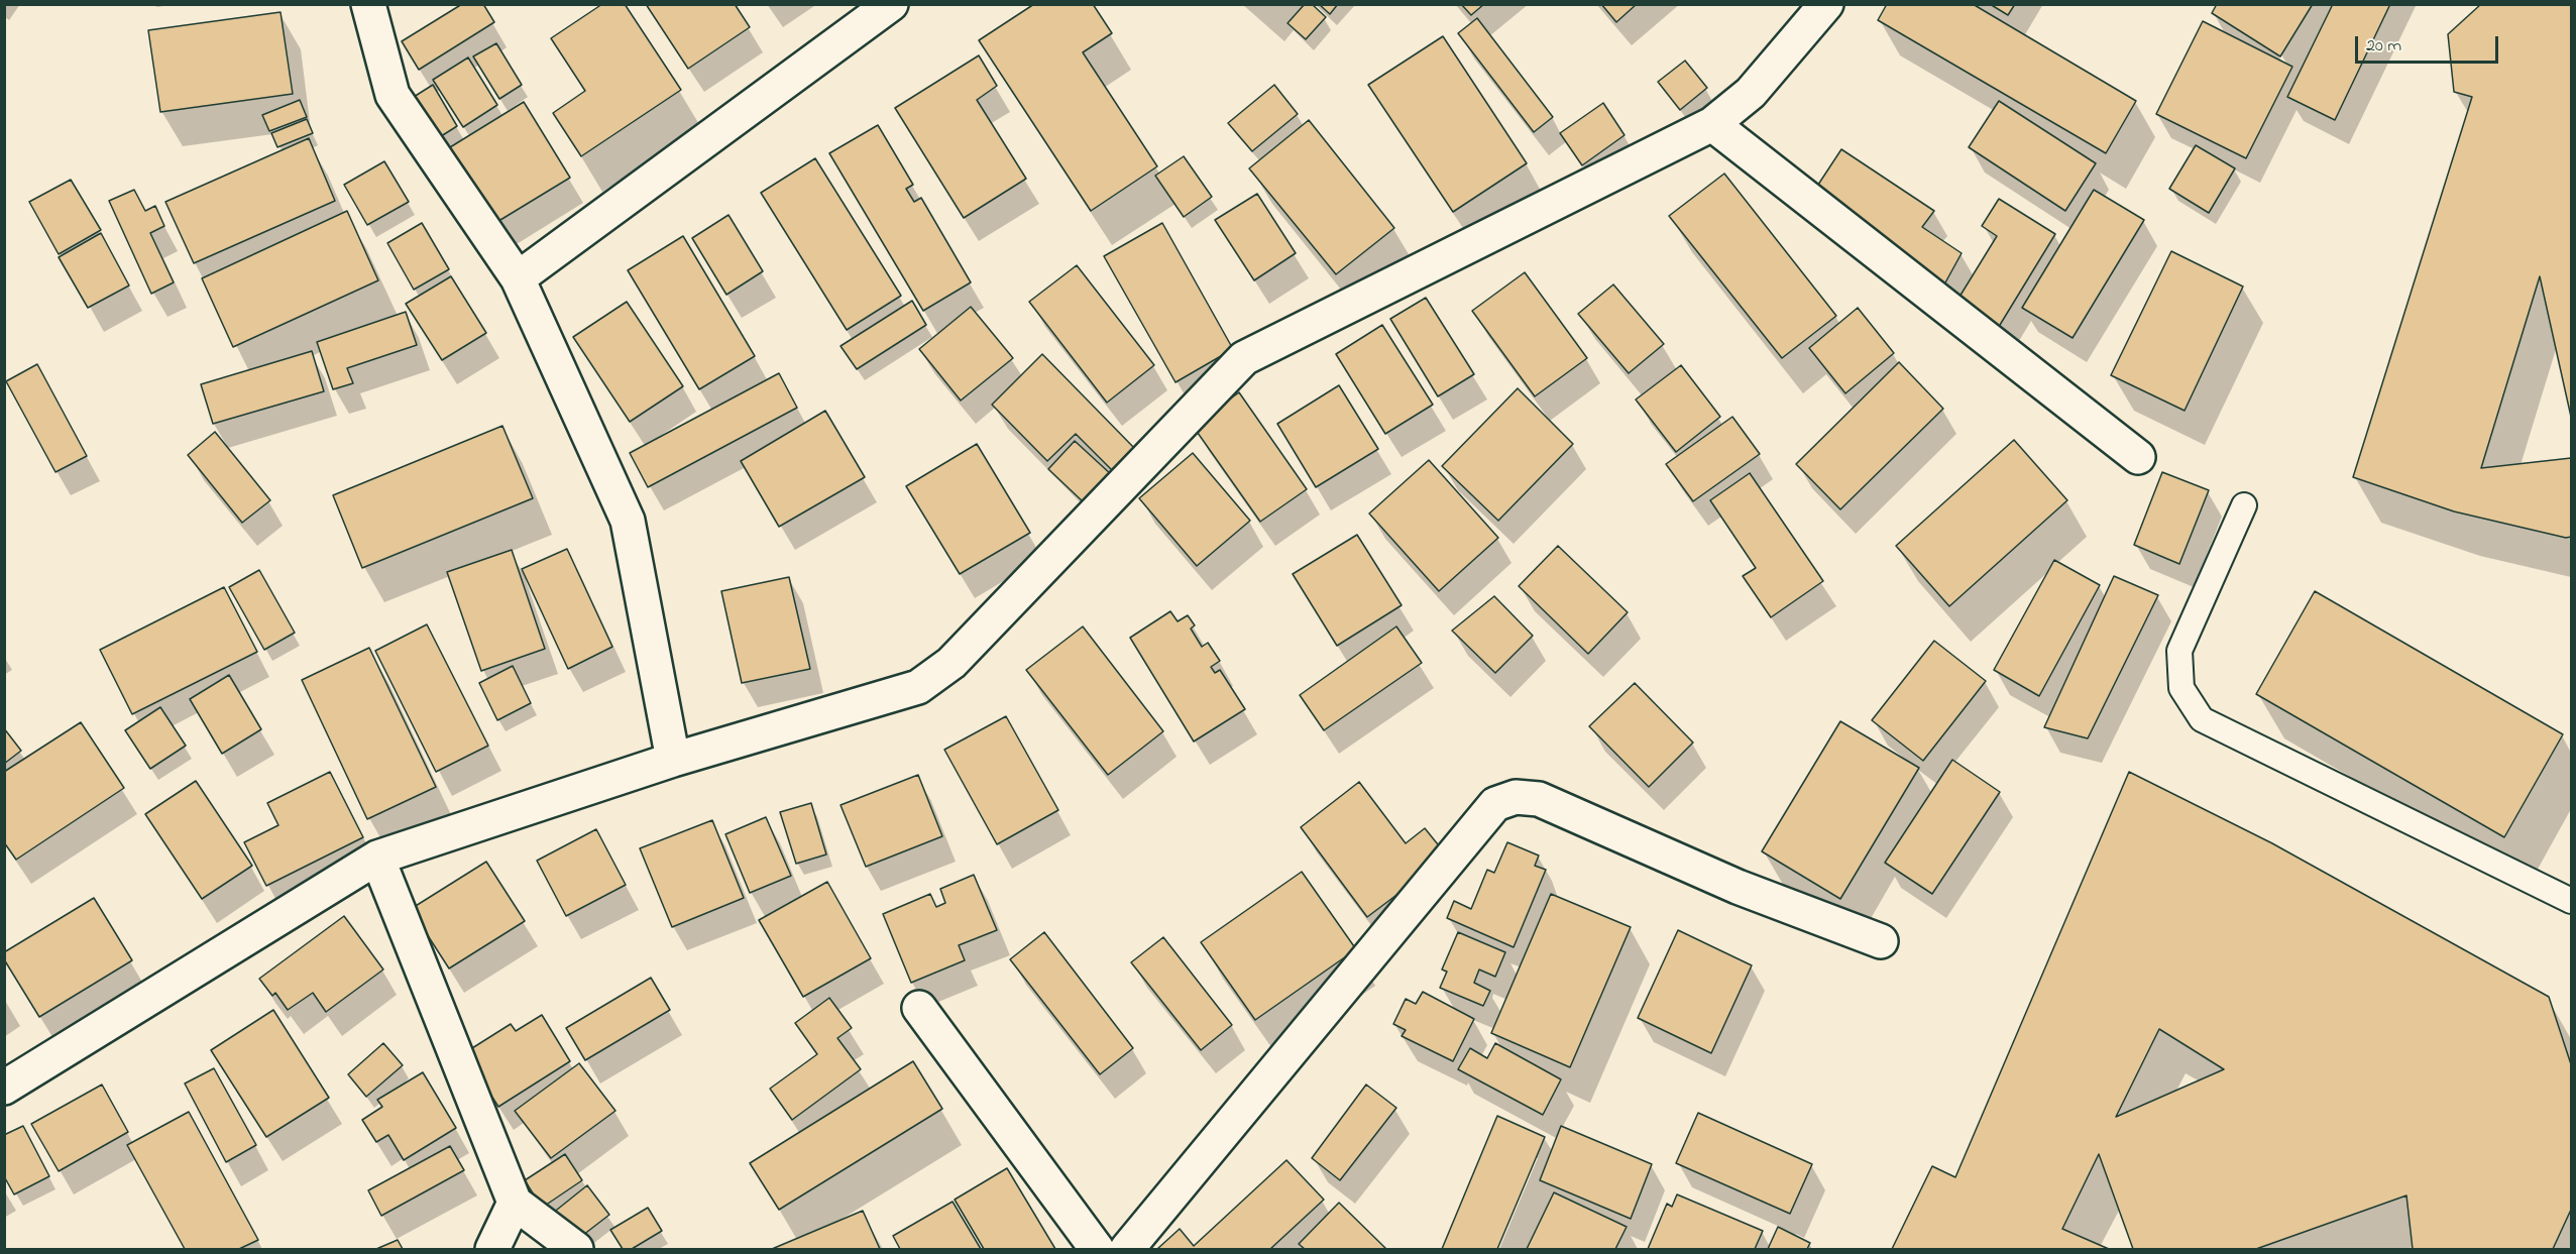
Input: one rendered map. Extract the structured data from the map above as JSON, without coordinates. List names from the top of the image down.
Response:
{
  "scale_bar": "20 m"
}
